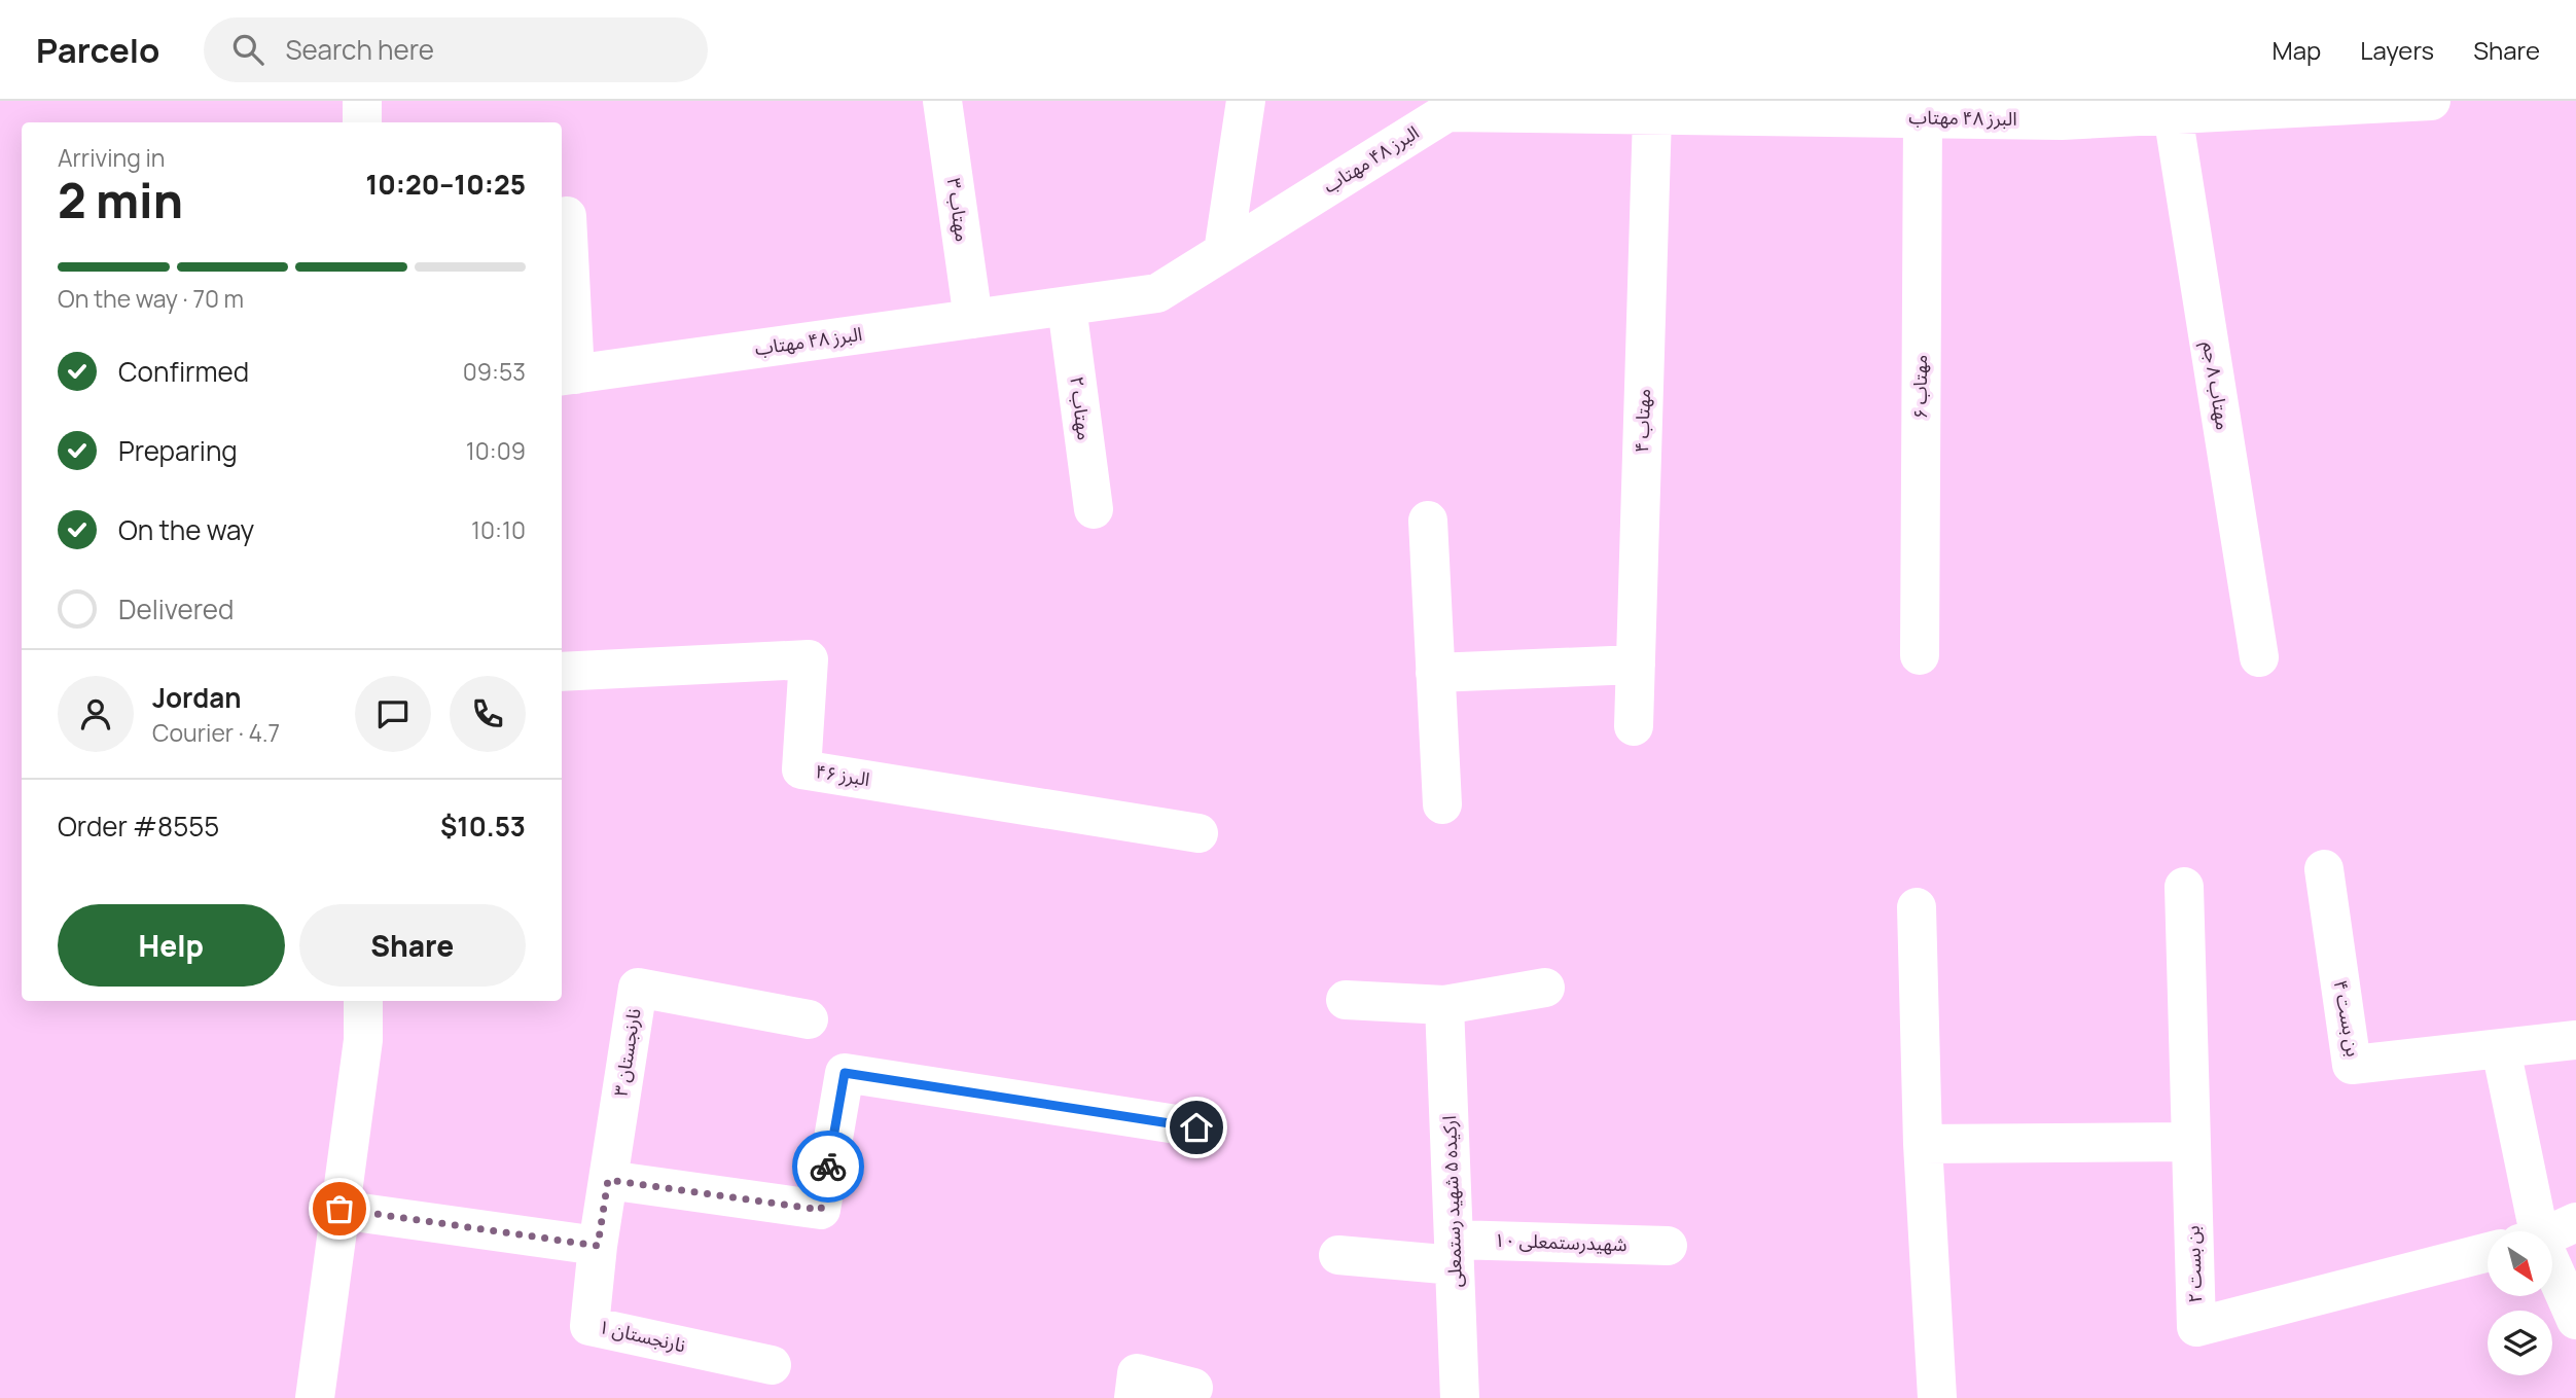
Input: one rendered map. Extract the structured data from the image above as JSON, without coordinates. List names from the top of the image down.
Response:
{
  "streets": {
    "street": [
      "البرز ۴۸ مهتاب",
      "مهتاب ۳",
      "مهتاب ۸ جم",
      "مهتاب ۶",
      "مهتاب ۲",
      "مهتاب ۴",
      "البرز ۴۶",
      "بن بست ۴",
      "نارنجستان ۳",
      "ارکیده ۵ شهید رستمعلی",
      "شهیدرستمعلی ۱۰",
      "بن بست ۲",
      "نارنجستان ۱"
    ]
  },
  "crossings": [
    ["البرز ۴۸ مهتاب", "مهتاب ۳"],
    ["البرز ۴۸ مهتاب", "مهتاب ۸ جم"],
    ["البرز ۴۸ مهتاب", "مهتاب ۶"],
    ["البرز ۴۸ مهتاب", "مهتاب ۲"],
    ["البرز ۴۸ مهتاب", "مهتاب ۴"],
    ["نارنجستان ۳", "نارنجستان ۱"],
    ["ارکیده ۵ شهید رستمعلی", "شهیدرستمعلی ۱۰"]
  ],
  "north": "bottom right",
  "page": {
    "header": "Parcelo",
    "search": "Search here",
    "nav": ["Map", "Layers", "Share"],
    "heading": ["2 min", "Arriving in", "10:20–10:25"],
    "panel": [
      "Jordan",
      "Courier · 4.7",
      "Order #8555",
      "$10.53"
    ],
    "bar": "On the way · 70 m",
    "list": [
      ["Confirmed", "09:53"],
      ["Preparing", "10:09"],
      ["On the way", "10:10"],
      "Delivered"
    ],
    "buttons": ["Help", "Share"]
  }
}
